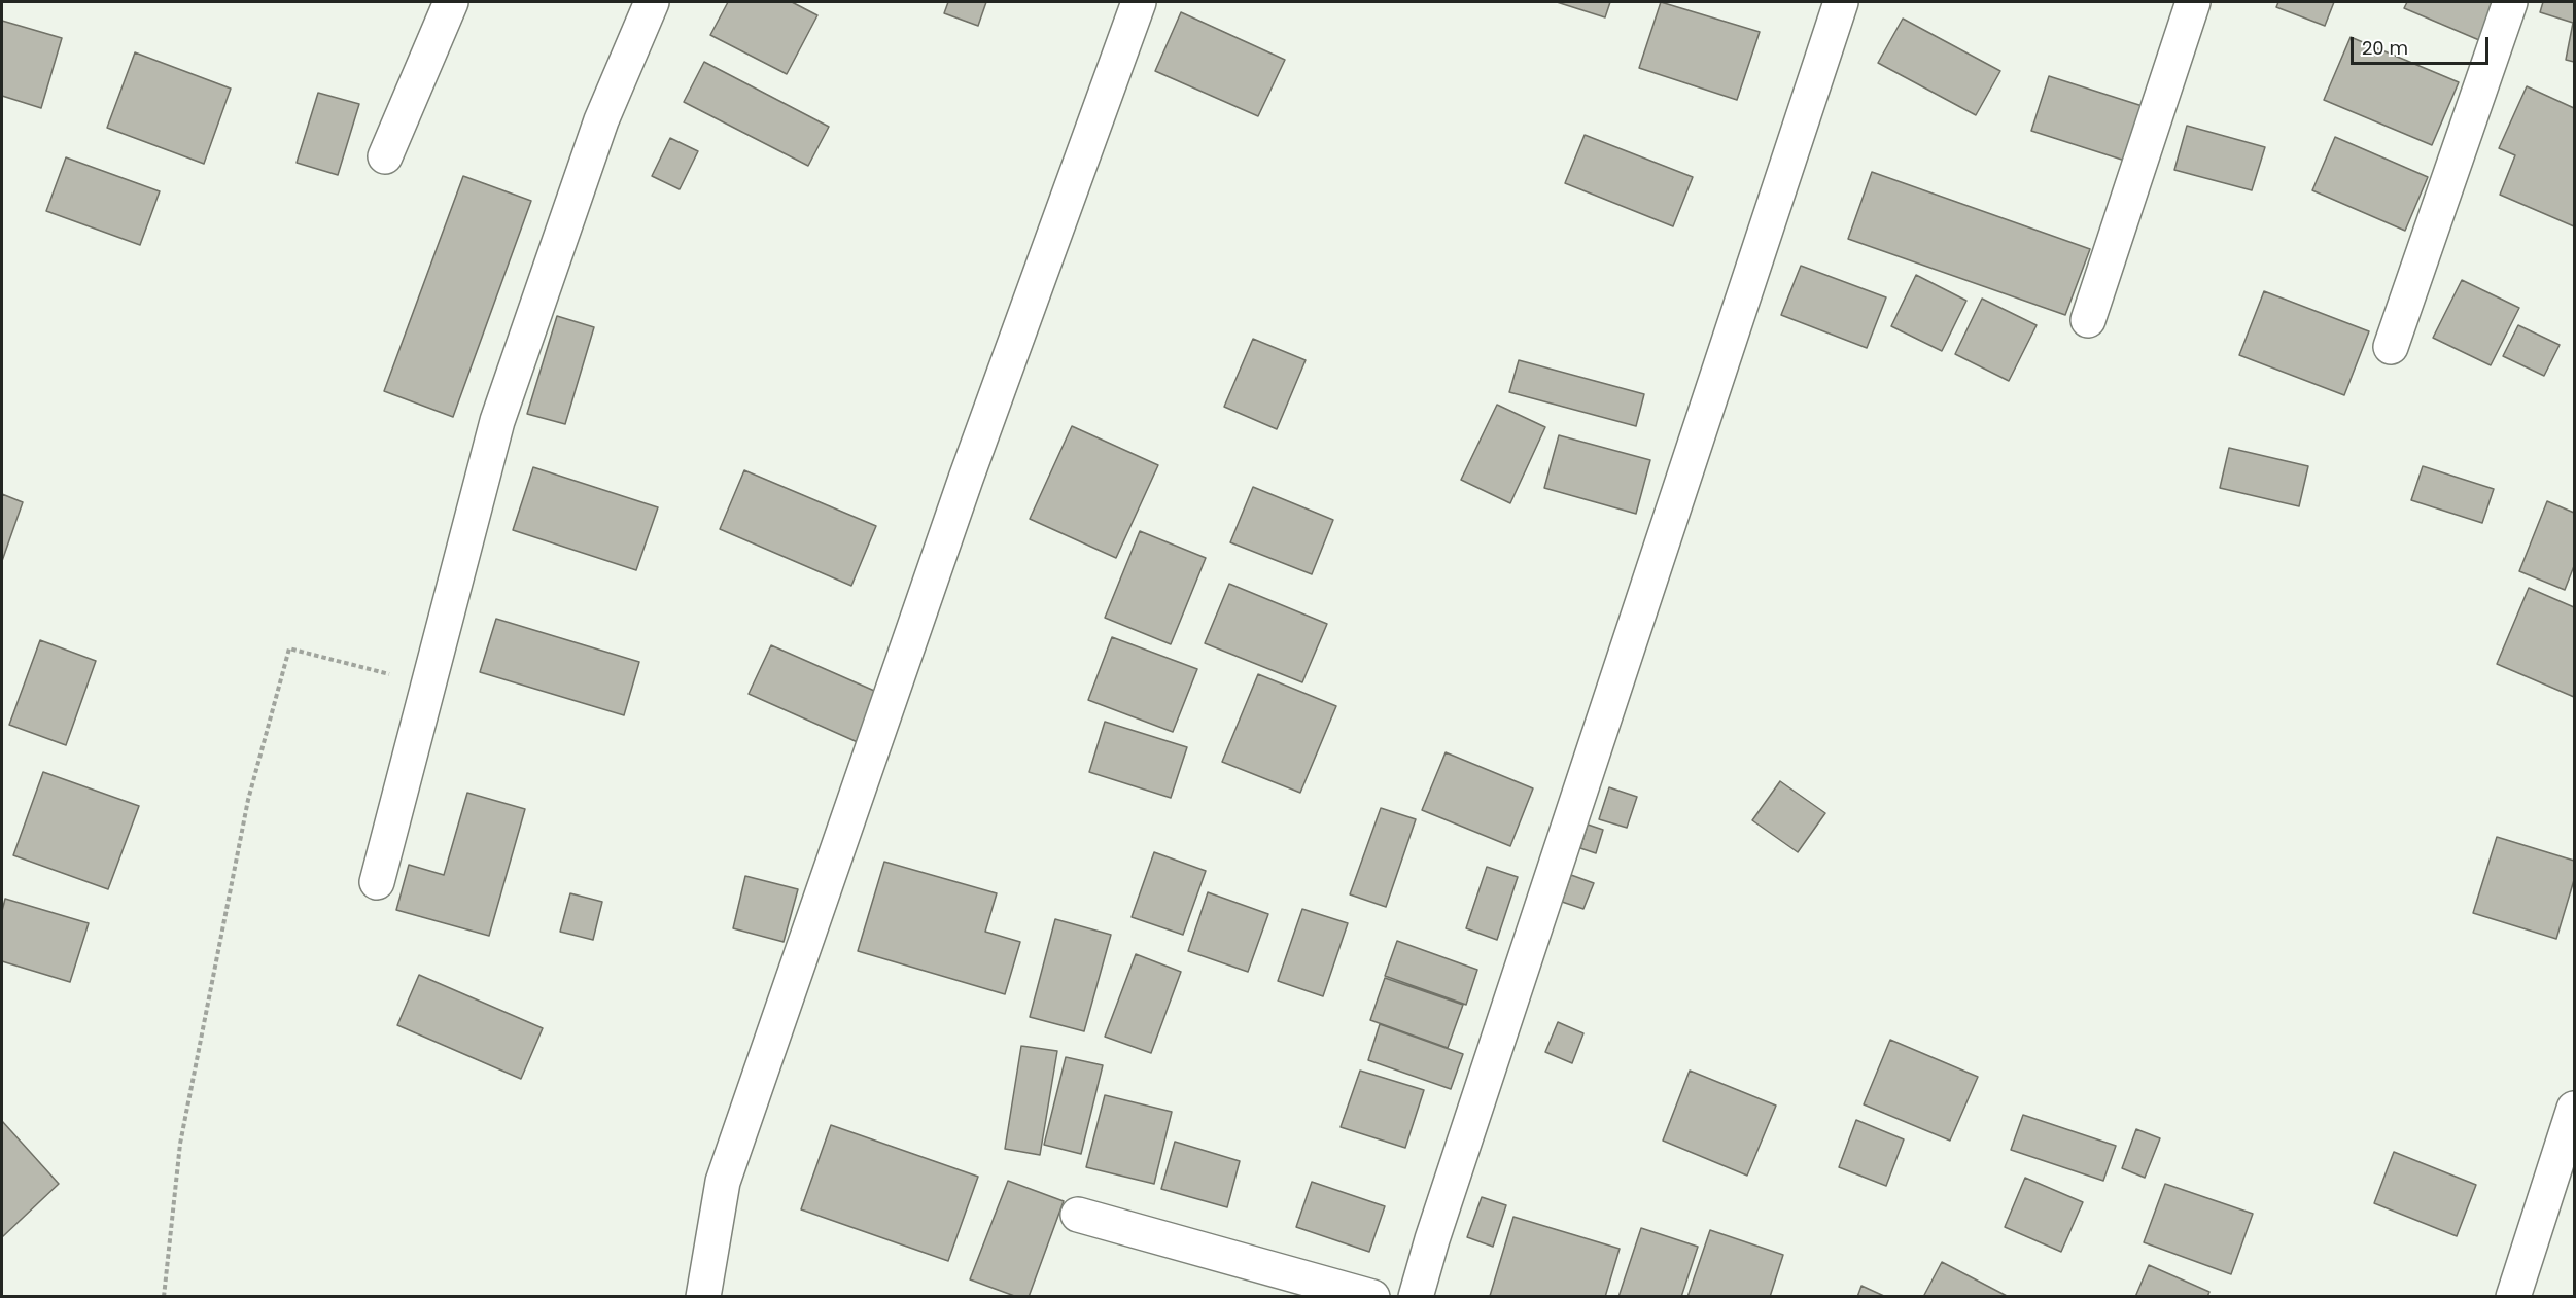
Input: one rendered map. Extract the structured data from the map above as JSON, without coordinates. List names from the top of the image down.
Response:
{
  "scale_bar": "20 m"
}
